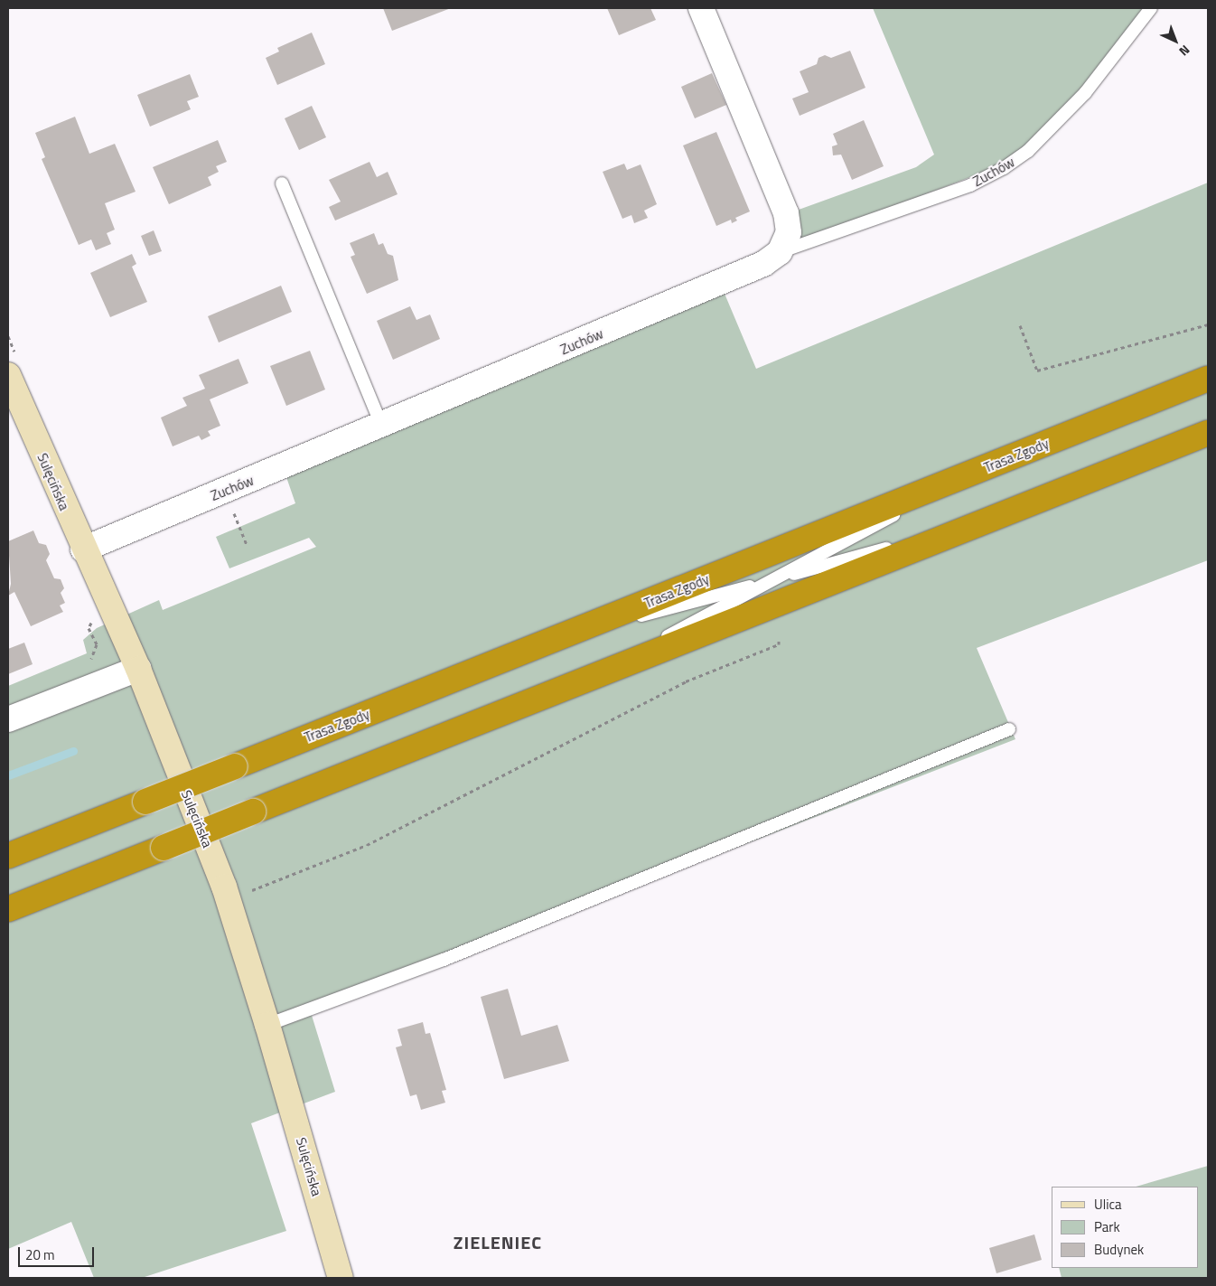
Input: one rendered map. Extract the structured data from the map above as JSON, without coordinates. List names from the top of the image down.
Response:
{
  "streets": {
    "highway": ["Trasa Zgody"],
    "street": ["Zuchów", "Sulęcińska"]
  },
  "crossings": [
    ["Zuchów", "Sulęcińska"]
  ],
  "districts": ["ZIELENIEC"],
  "legend": ["Ulica", "Park", "Budynek"],
  "scale_bar": "20 m",
  "north": "bottom right"
}
